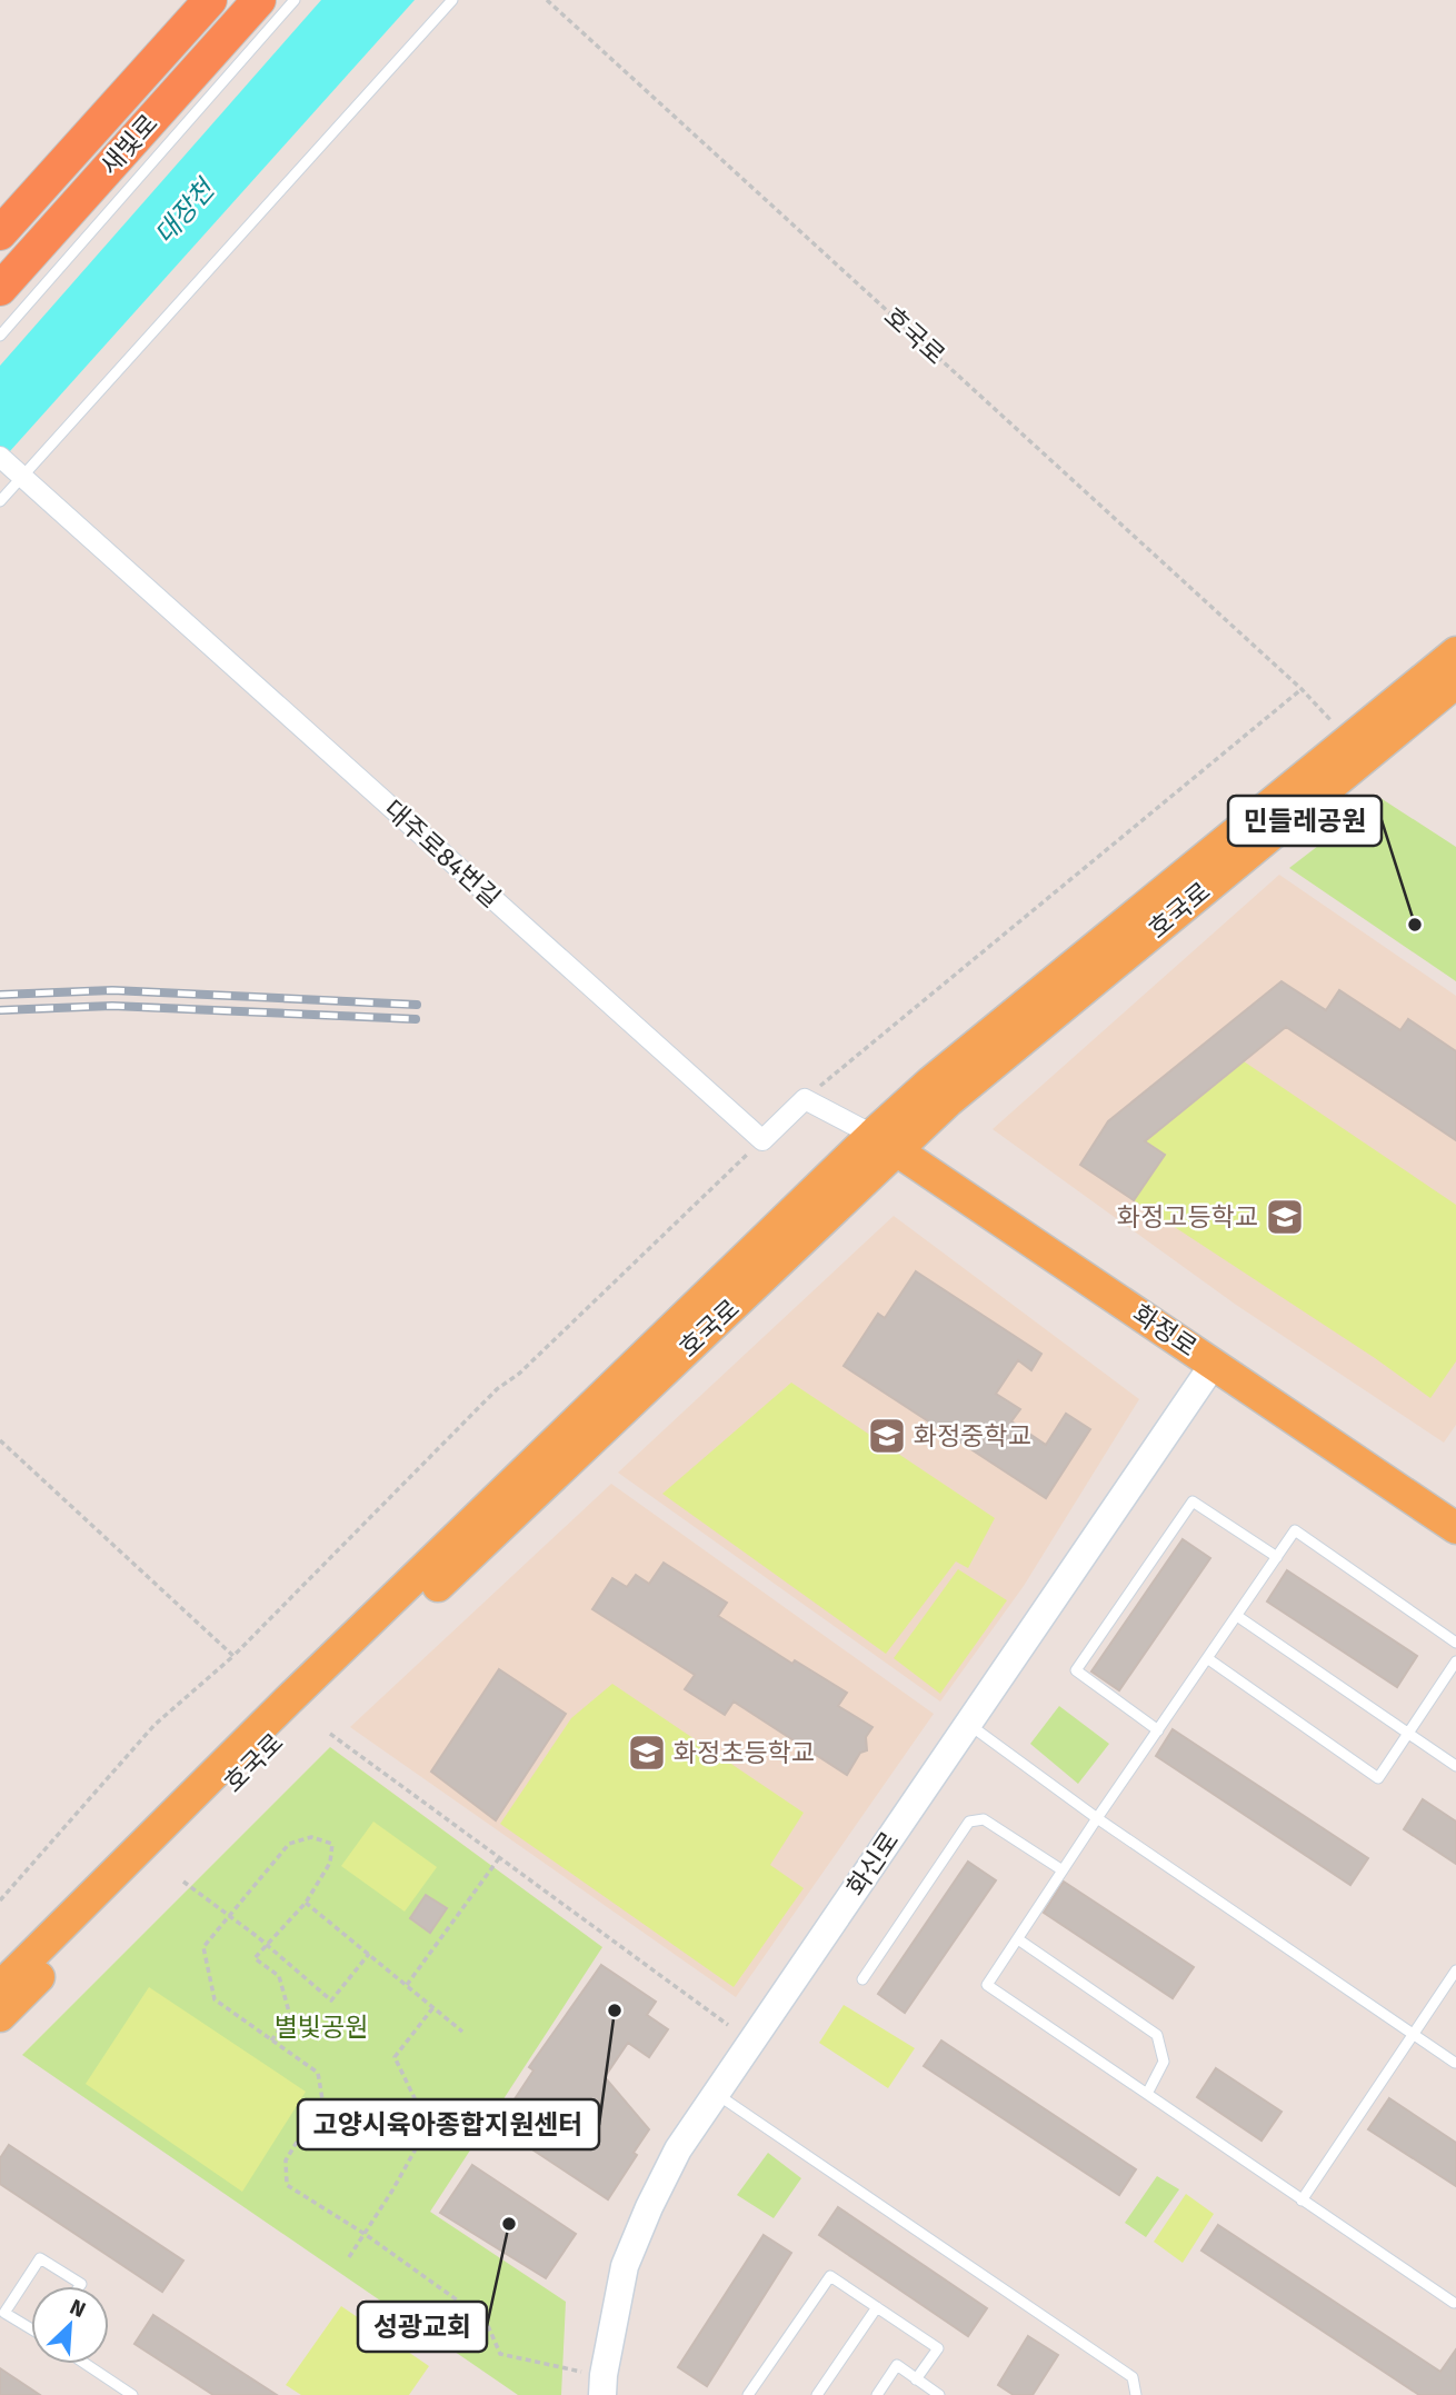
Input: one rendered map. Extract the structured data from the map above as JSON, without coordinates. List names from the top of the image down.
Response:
{
  "streets": {
    "highway": ["새빛로"],
    "main road": ["호국로", "화정로", "화신로"],
    "street": ["대주로84번길"]
  },
  "crossings": [
    ["호국로", "화정로"],
    ["화정로", "화신로"]
  ],
  "water": ["대장천"],
  "parks": ["별빛공원"],
  "places": {
    "other": ["민들레공원", "고양시육아종합지원센터", "성광교회"],
    "school or university": ["화정고등학교", "화정중학교", "화정초등학교"]
  },
  "north": "top right"
}
